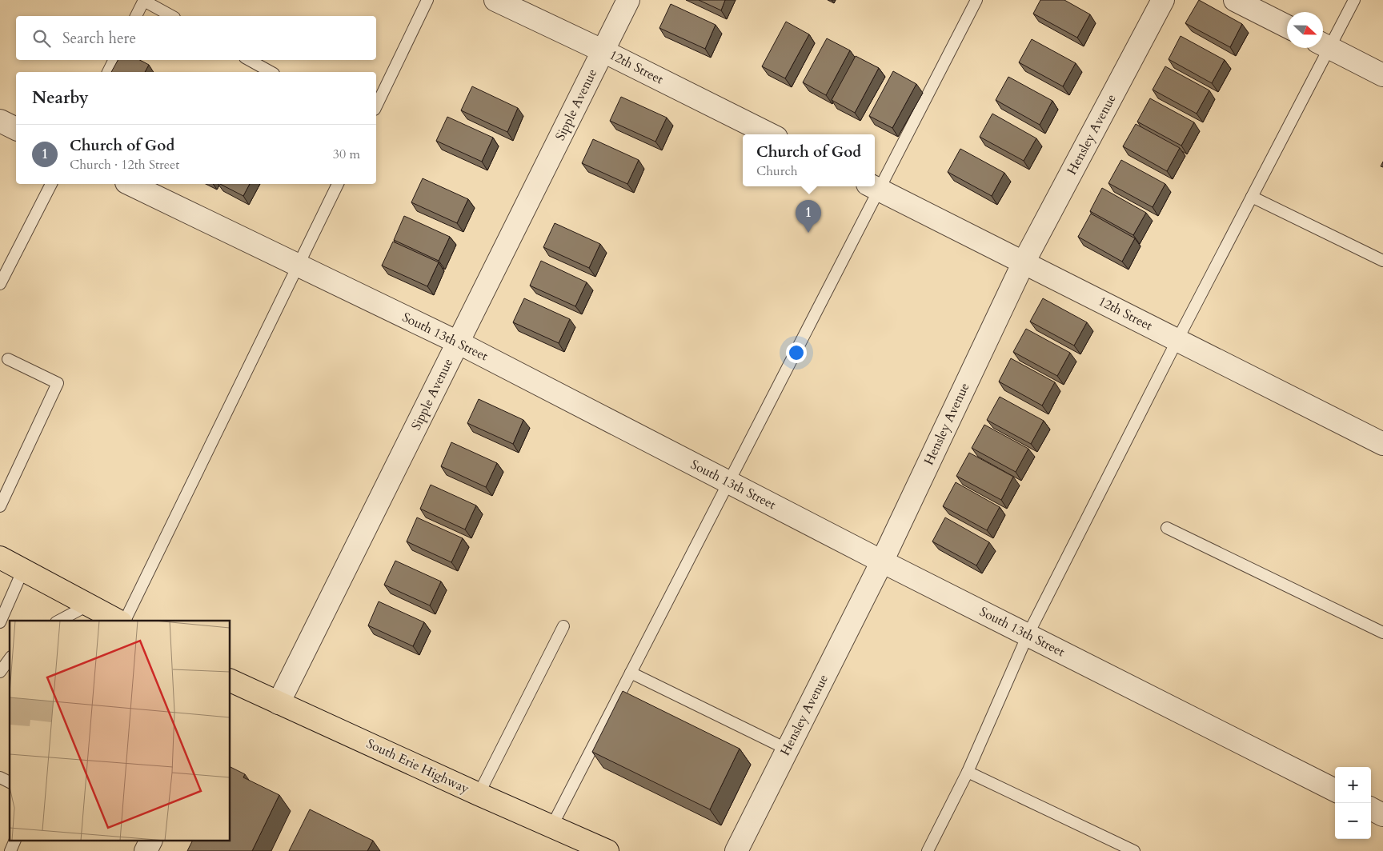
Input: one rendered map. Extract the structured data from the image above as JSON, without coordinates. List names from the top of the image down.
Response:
{
  "streets": {
    "main road": ["South Erie Highway"],
    "street": [
      "12th Street",
      "Sipple Avenue",
      "Hensley Avenue",
      "South 13th Street"
    ]
  },
  "crossings": [
    ["12th Street", "Sipple Avenue"],
    ["12th Street", "Hensley Avenue"],
    ["Sipple Avenue", "South 13th Street"],
    ["Sipple Avenue", "South Erie Highway"],
    ["Hensley Avenue", "South 13th Street"]
  ],
  "north": "right",
  "page": {
    "search": "Search here",
    "heading": "Nearby",
    "list": [
      {
        "mark": "1",
        "name": "Church of God",
        "note": "Church · 12th Street",
        "value": "30 m"
      }
    ],
    "popup": ["Church of God", "Church"],
    "pins": "1",
    "map_buttons": ["+", "−"]
  }
}
